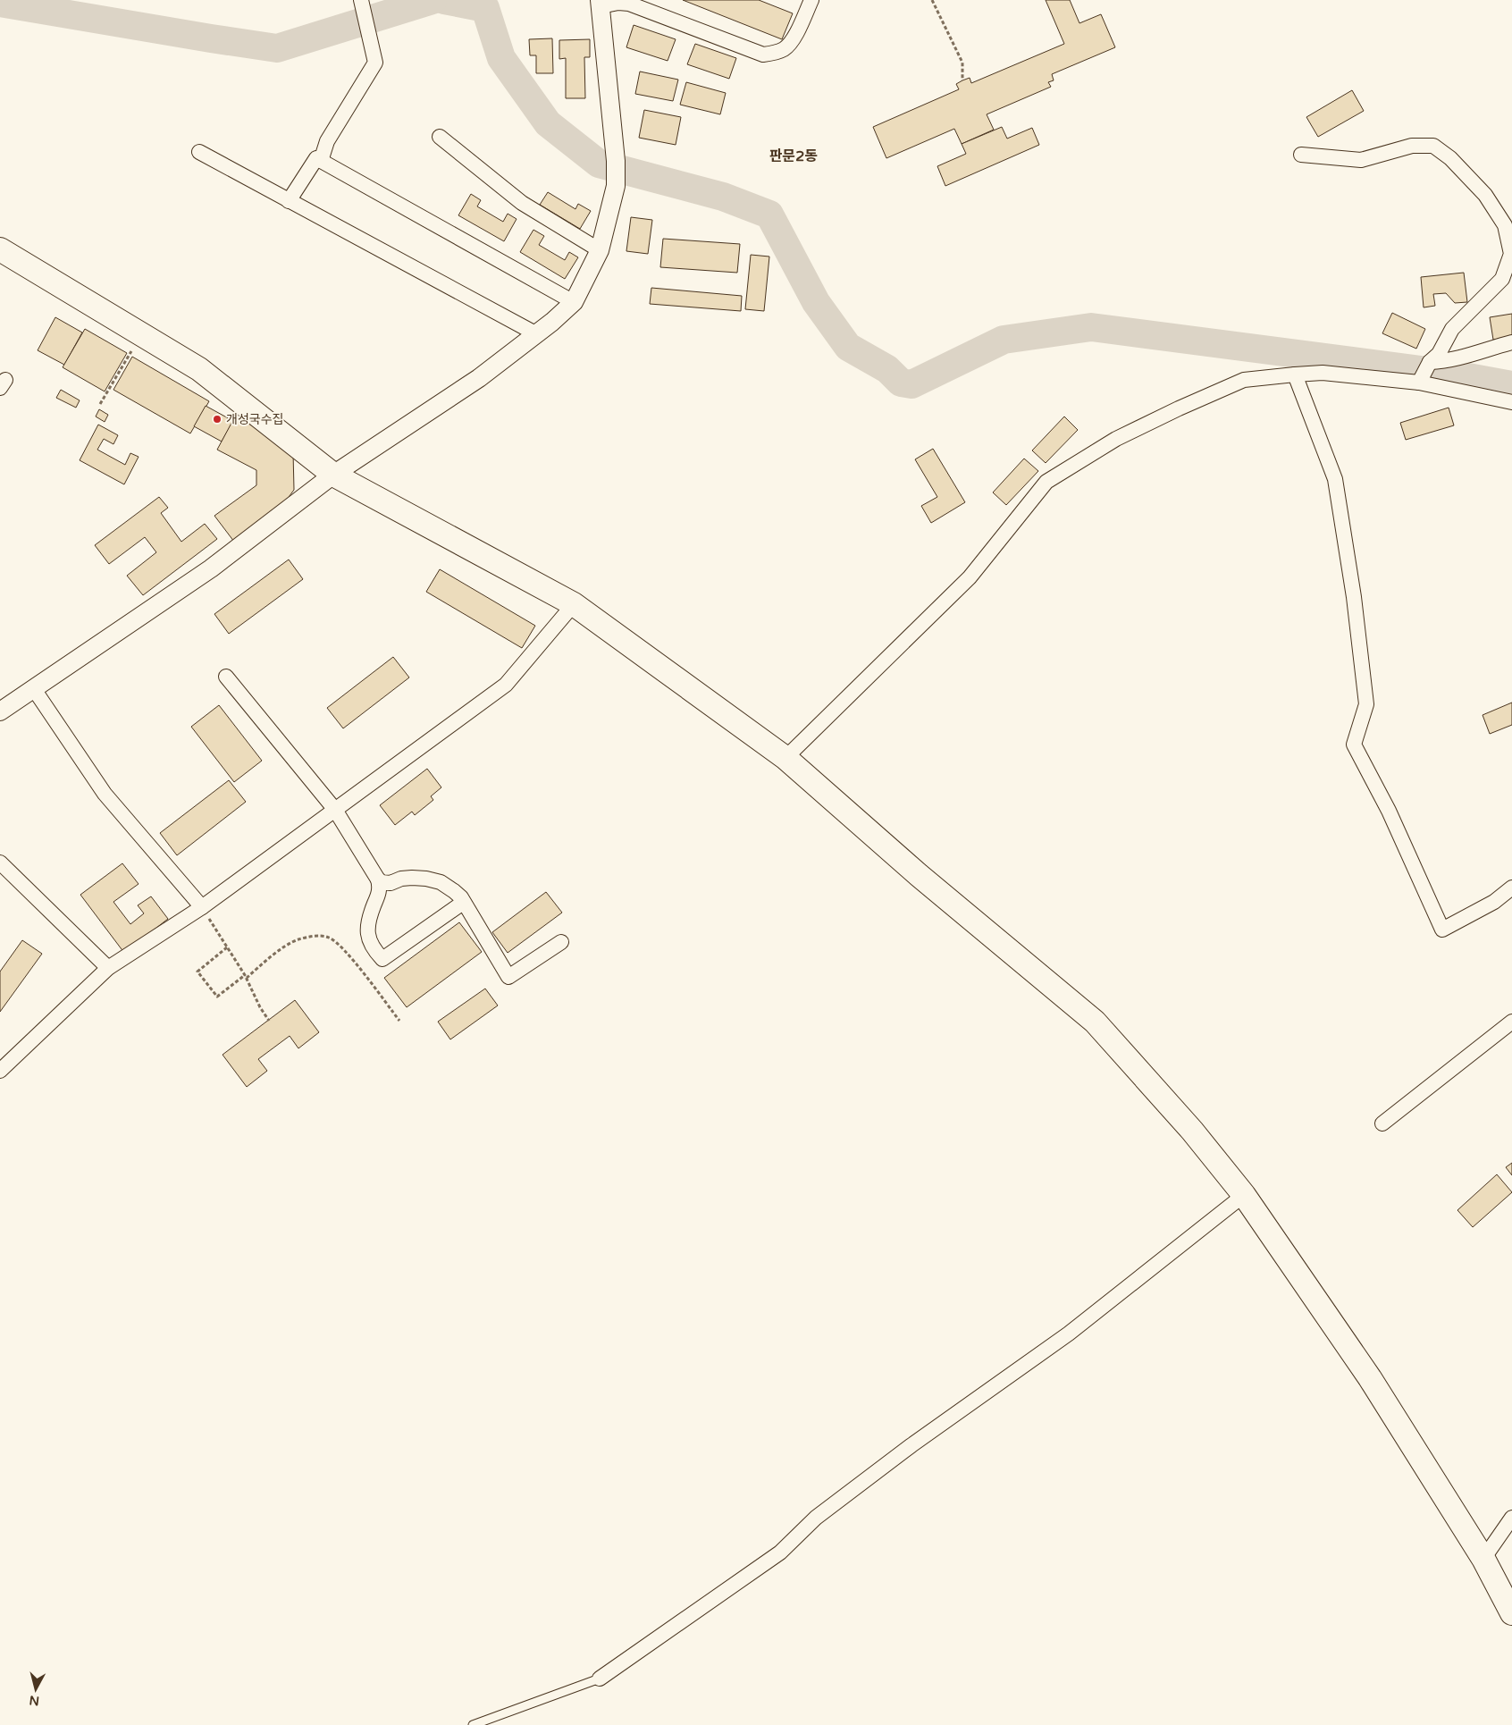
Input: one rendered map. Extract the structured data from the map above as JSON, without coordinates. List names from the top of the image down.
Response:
{
  "districts": ["판문2동"],
  "places": ["개성국수집"],
  "north": "bottom"
}
